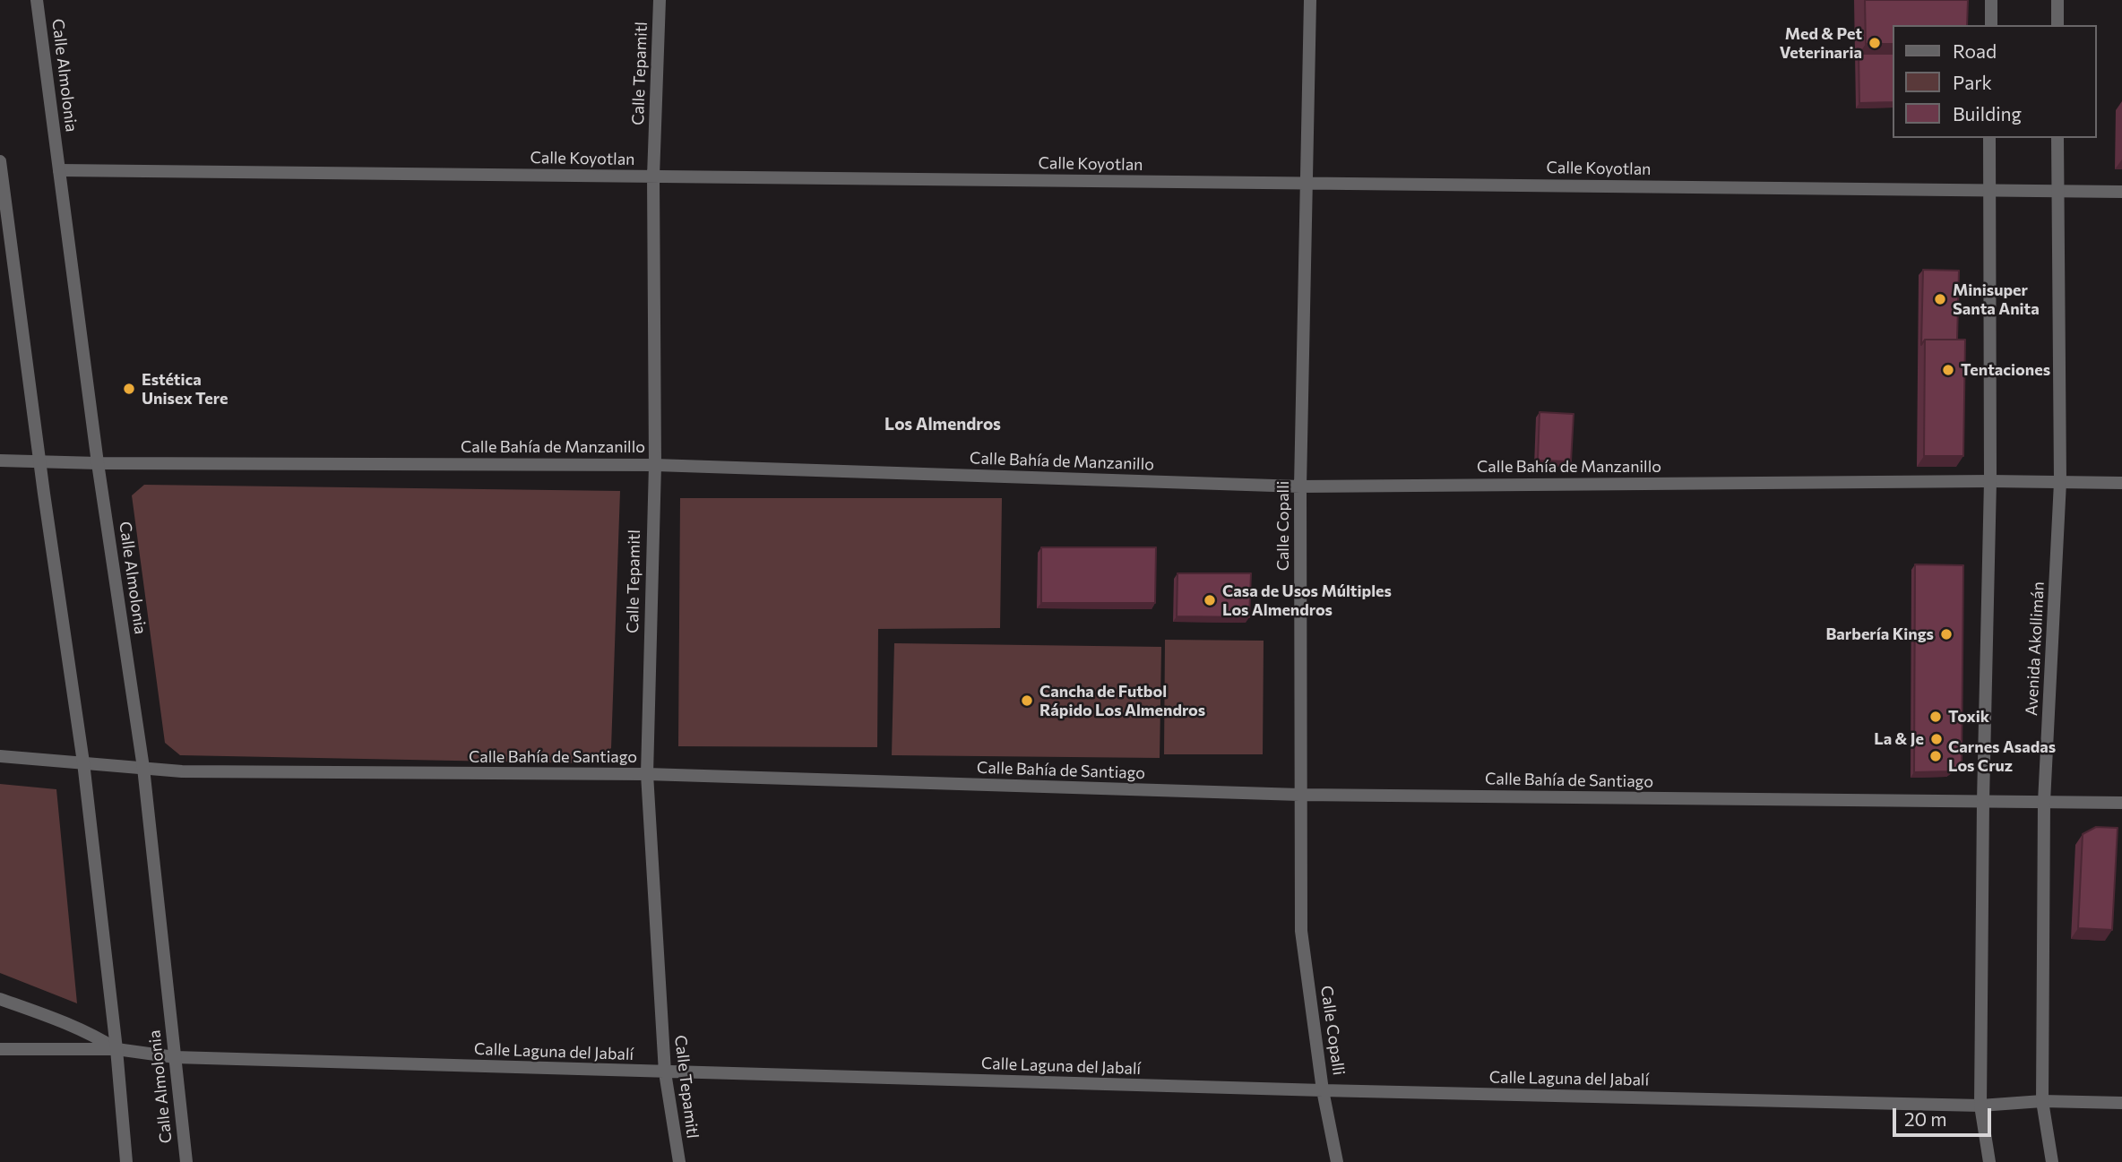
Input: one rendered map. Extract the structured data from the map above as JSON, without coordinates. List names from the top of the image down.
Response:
{
  "streets": {
    "street": [
      "Calle Tepamitl",
      "Calle Almolonia",
      "Calle Koyotlan",
      "Calle Bahía de Manzanillo",
      "Calle Copalli",
      "Avenida Akollimán",
      "Calle Bahía de Santiago",
      "Calle Laguna del Jabalí"
    ]
  },
  "crossings": [
    ["Calle Tepamitl", "Calle Koyotlan"],
    ["Calle Tepamitl", "Calle Bahía de Manzanillo"],
    ["Calle Tepamitl", "Calle Bahía de Santiago"],
    ["Calle Tepamitl", "Calle Laguna del Jabalí"],
    ["Calle Almolonia", "Calle Koyotlan"],
    ["Calle Almolonia", "Calle Bahía de Manzanillo"],
    ["Calle Almolonia", "Calle Bahía de Santiago"],
    ["Calle Almolonia", "Calle Laguna del Jabalí"],
    ["Calle Koyotlan", "Calle Copalli"],
    ["Calle Koyotlan", "Avenida Akollimán"],
    ["Calle Bahía de Manzanillo", "Calle Copalli"],
    ["Calle Bahía de Manzanillo", "Avenida Akollimán"],
    ["Calle Copalli", "Calle Bahía de Santiago"],
    ["Calle Copalli", "Calle Laguna del Jabalí"],
    ["Avenida Akollimán", "Calle Bahía de Santiago"],
    ["Avenida Akollimán", "Calle Laguna del Jabalí"]
  ],
  "districts": ["Los Almendros"],
  "places": [
    "Med & Pet Veterinaria",
    "Minisuper Santa Anita",
    "Tentaciones",
    "Estética Unisex Tere",
    "Casa de Usos Múltiples Los Almendros",
    "Barbería Kings",
    "Cancha de Futbol Rápido Los Almendros",
    "Toxik",
    "La & Je",
    "Carnes Asadas Los Cruz"
  ],
  "legend": ["Road", "Park", "Building"],
  "scale_bar": "20 m"
}
